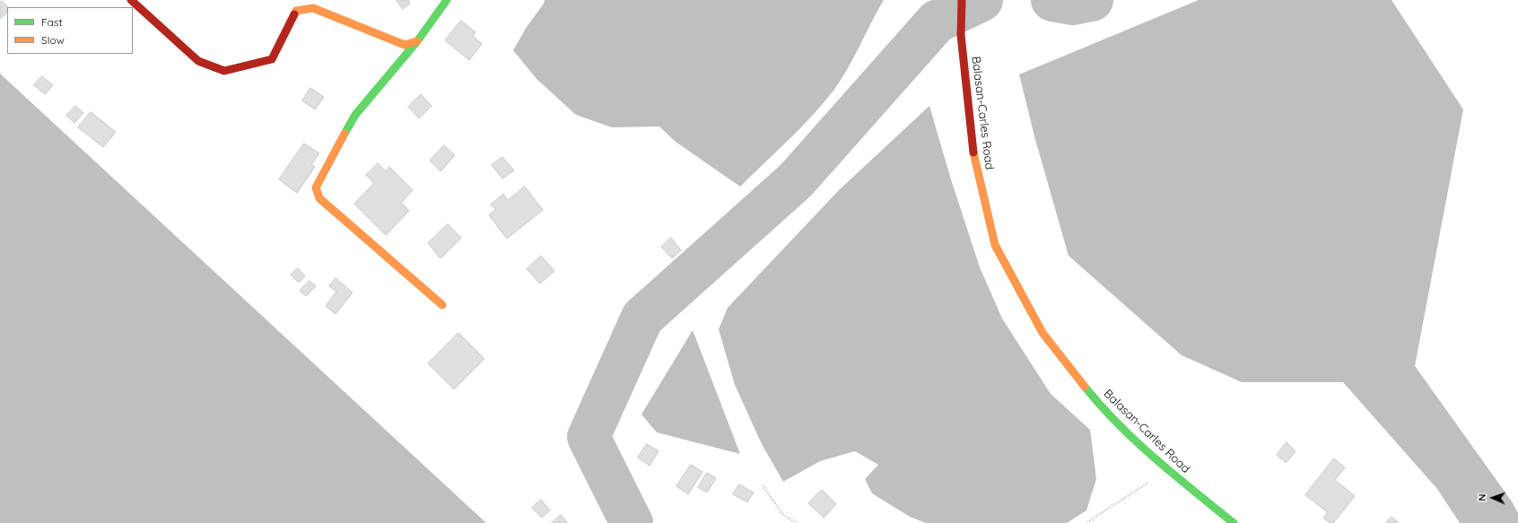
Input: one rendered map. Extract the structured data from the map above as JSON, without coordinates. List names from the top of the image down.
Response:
{
  "streets": {
    "street": ["Balasan-Carles Road"]
  },
  "legend": ["Fast", "Slow"],
  "north": "left"
}
